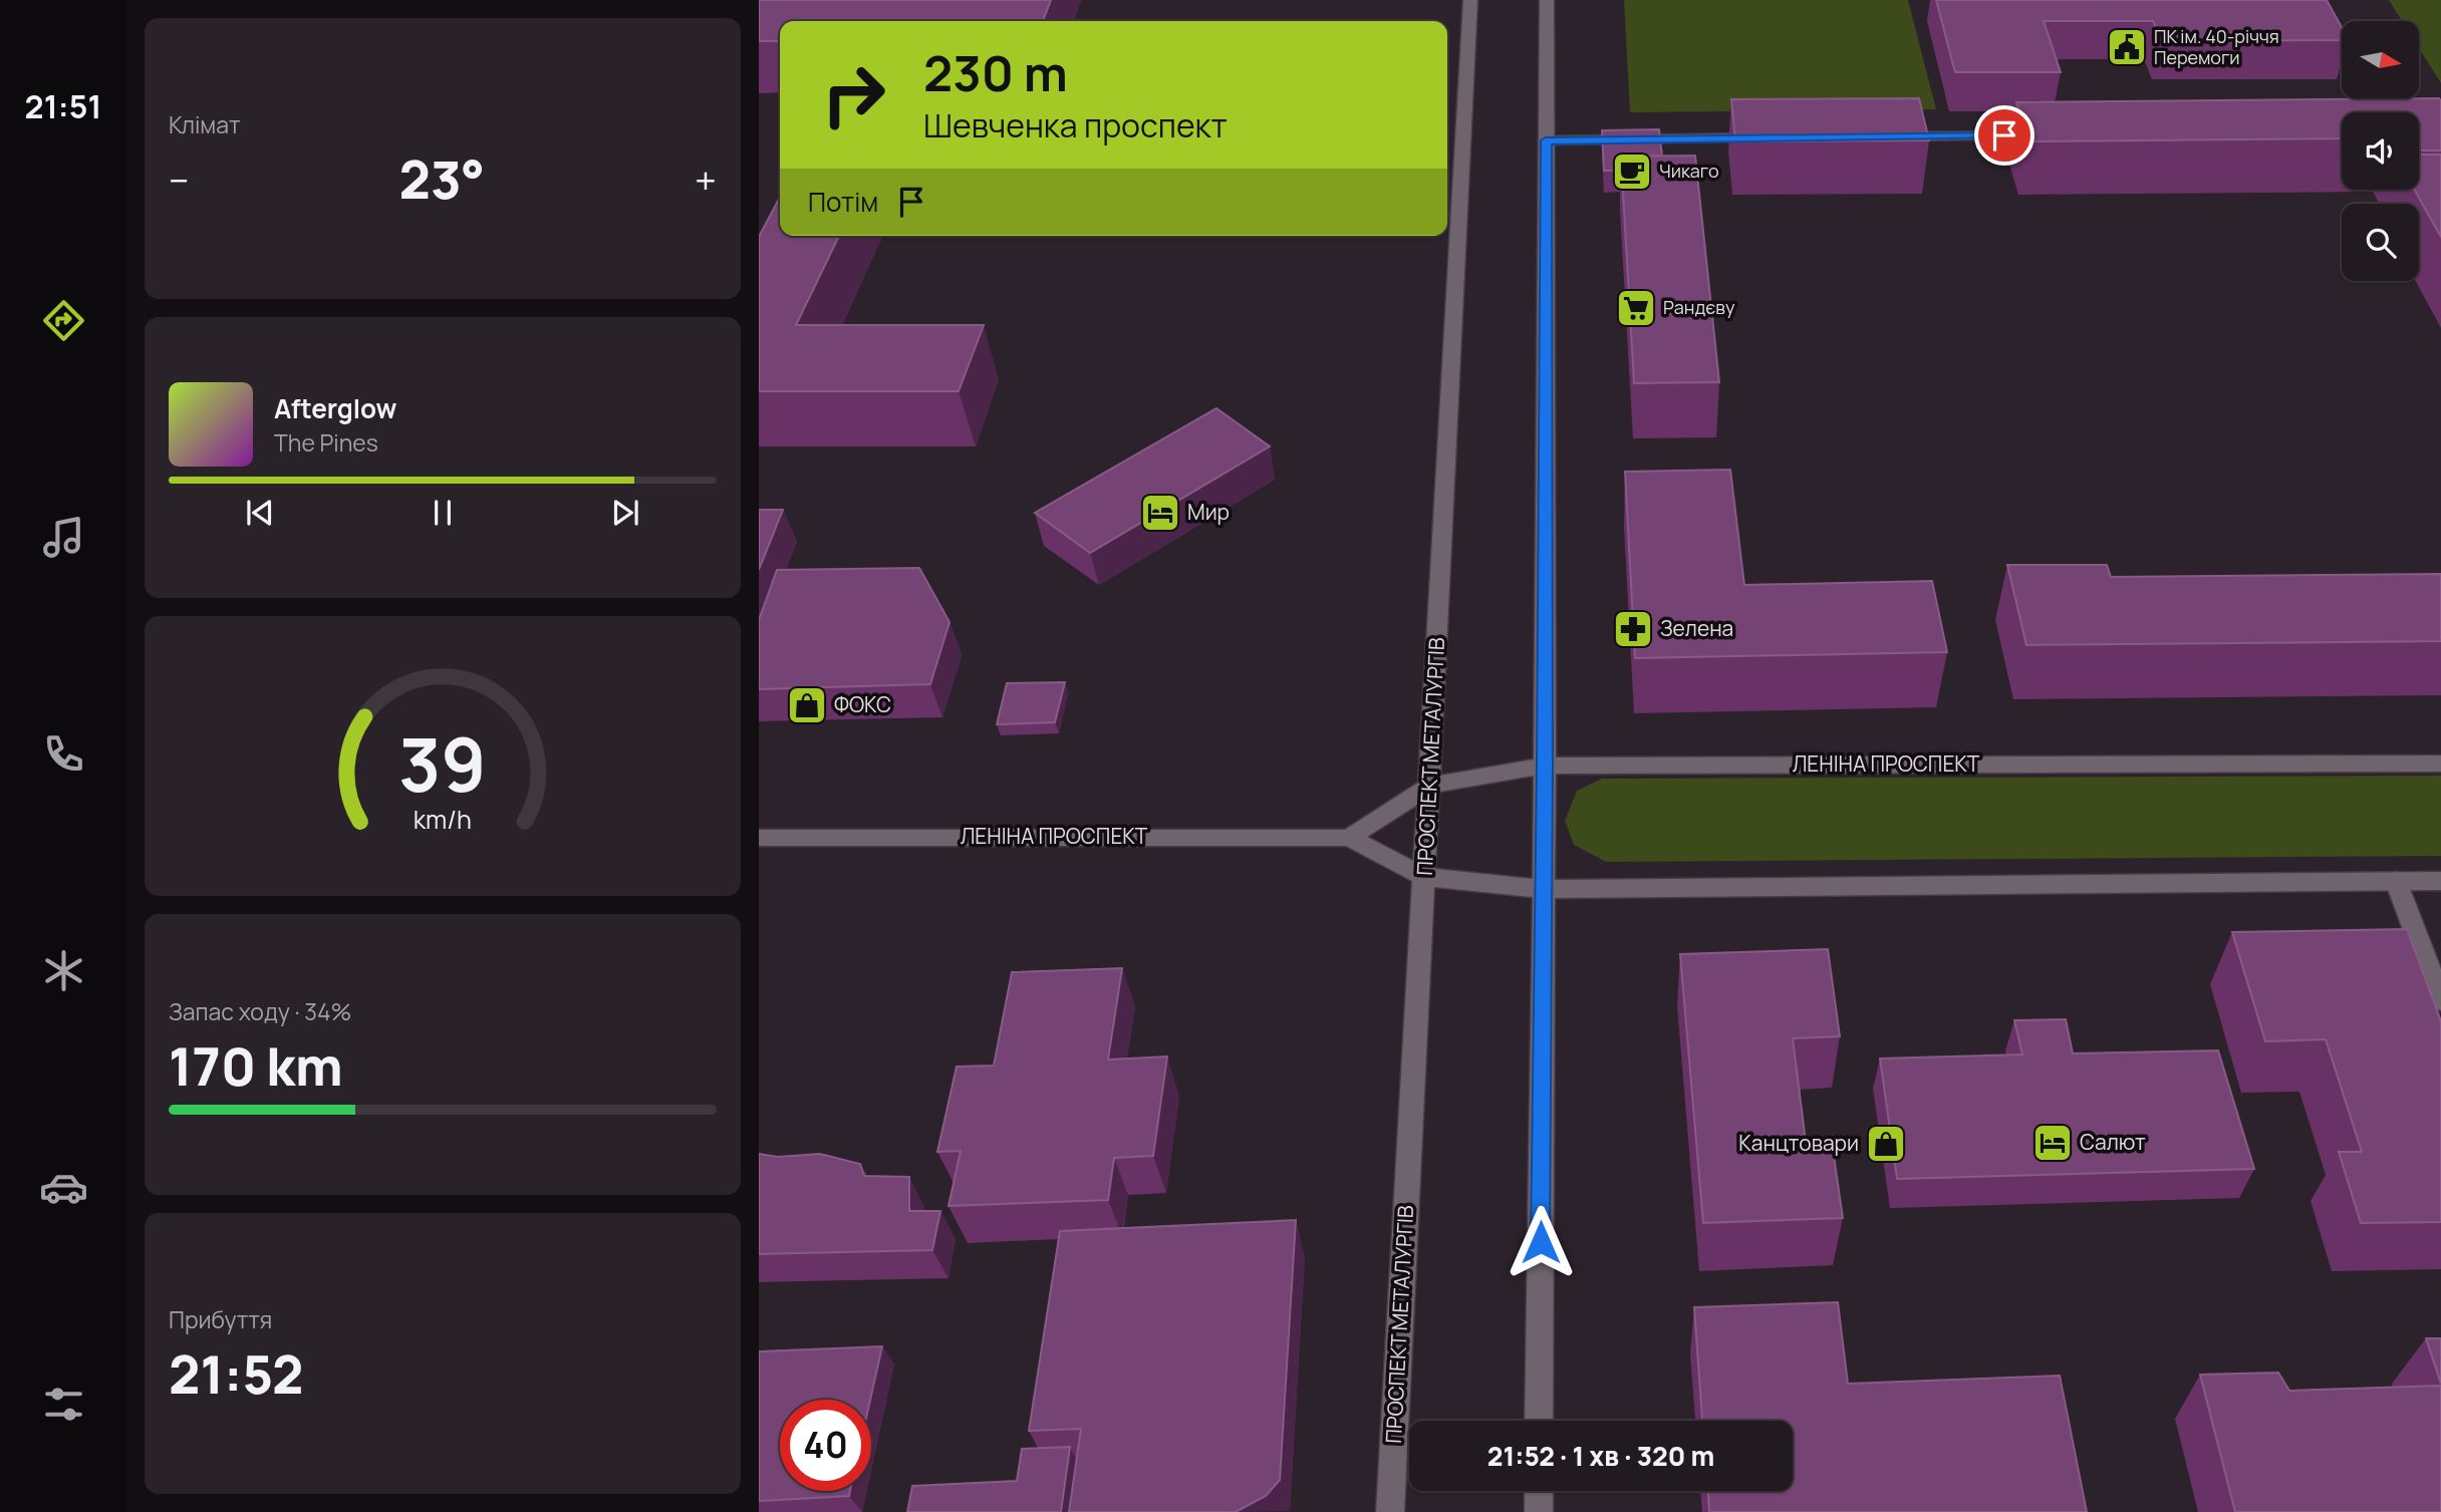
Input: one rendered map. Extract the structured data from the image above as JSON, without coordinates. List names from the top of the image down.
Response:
{
  "streets": {
    "street": ["ПРОСПЕКТ МЕТАЛУРГІВ", "ЛЕНІНА ПРОСПЕКТ"]
  },
  "crossings": [
    ["ПРОСПЕКТ МЕТАЛУРГІВ", "ЛЕНІНА ПРОСПЕКТ"]
  ],
  "places": {
    "public building": ["ПК ім. 40-річчя Перемоги"],
    "cafe": ["Чикаго"],
    "supermarket": ["Рандєву"],
    "hotel": ["Мир", "Салют"],
    "pharmacy": ["Зелена"],
    "shop": ["ФОКС", "Канцтовари"]
  },
  "north": "right",
  "page": {
    "tabs": "21:51",
    "tile": [
      "Клімат",
      ["Запас ходу · 34%", "170 km"],
      ["Прибуття", "21:52"]
    ],
    "turn": ["230 m", "Шевченка проспект"],
    "heat": ["−", "23°", "+"],
    "then": "Потім",
    "song": ["Afterglow", "The Pines"],
    "limit": "40",
    "trip": "21:52 · 1 хв · 320 m",
    "gauge": ["39", "km/h"]
  }
}
